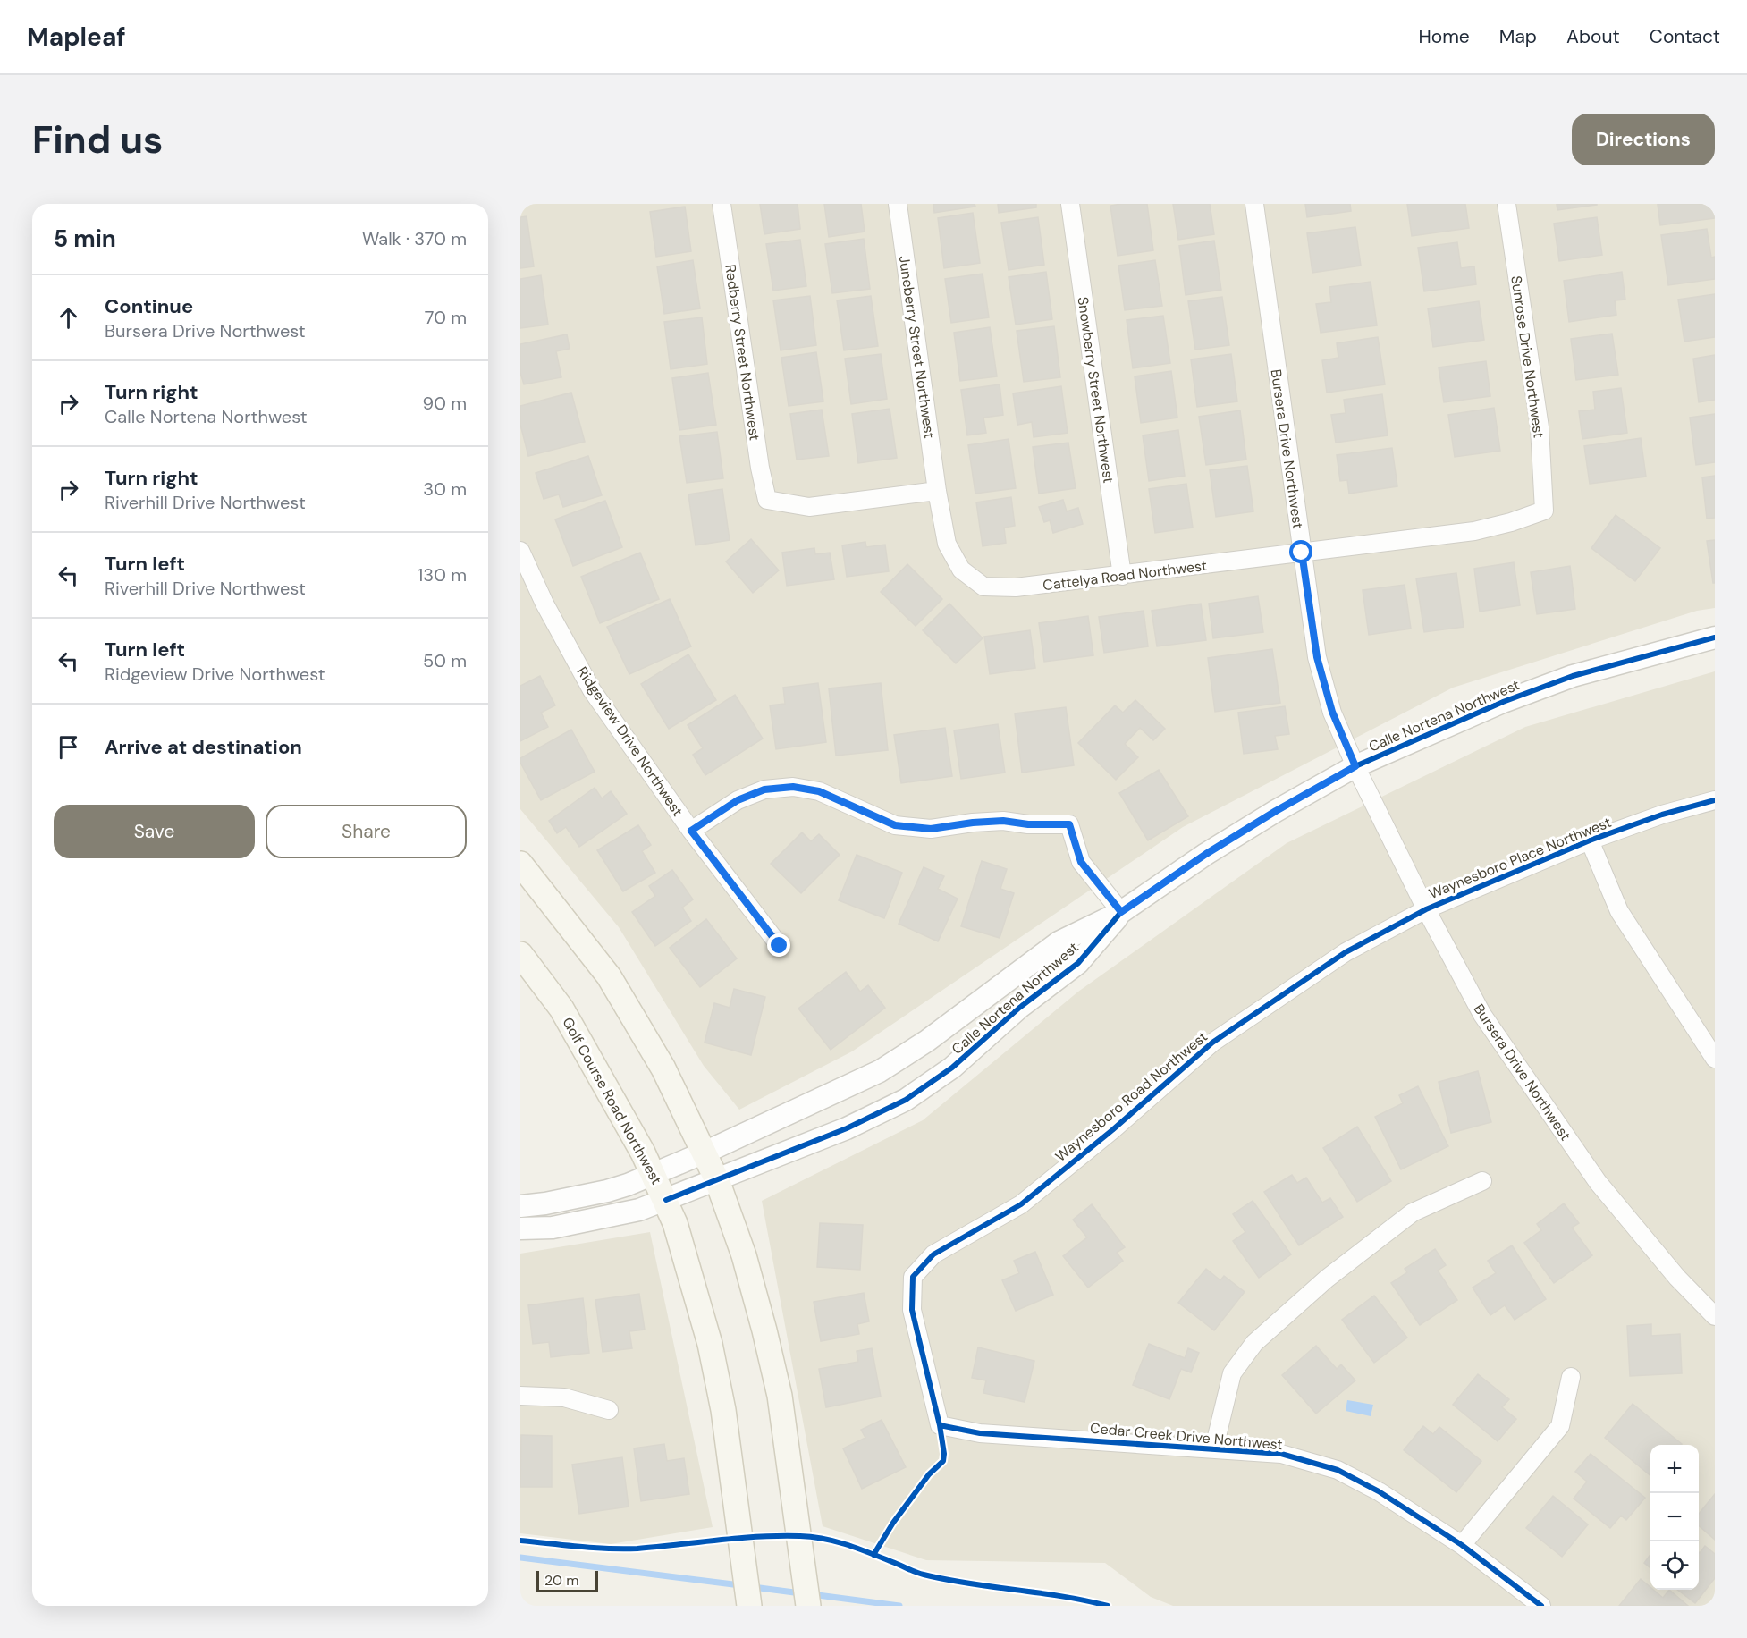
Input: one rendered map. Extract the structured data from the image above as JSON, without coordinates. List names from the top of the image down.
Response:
{
  "streets": {
    "main road": ["Golf Course Road Northwest"],
    "street": [
      "Juneberry Street Northwest",
      "Redberry Street Northwest",
      "Sunrose Drive Northwest",
      "Snowberry Street Northwest",
      "Bursera Drive Northwest",
      "Cattelya Road Northwest",
      "Calle Nortena Northwest",
      "Ridgeview Drive Northwest",
      "Waynesboro Place Northwest",
      "Waynesboro Road Northwest",
      "Cedar Creek Drive Northwest"
    ]
  },
  "crossings": [
    ["Juneberry Street Northwest", "Redberry Street Northwest"],
    ["Juneberry Street Northwest", "Cattelya Road Northwest"],
    ["Redberry Street Northwest", "Cattelya Road Northwest"],
    ["Sunrose Drive Northwest", "Cattelya Road Northwest"],
    ["Snowberry Street Northwest", "Cattelya Road Northwest"],
    ["Bursera Drive Northwest", "Cattelya Road Northwest"],
    ["Bursera Drive Northwest", "Calle Nortena Northwest"],
    ["Bursera Drive Northwest", "Waynesboro Place Northwest"],
    ["Bursera Drive Northwest", "Waynesboro Road Northwest"],
    ["Calle Nortena Northwest", "Golf Course Road Northwest"],
    ["Waynesboro Place Northwest", "Waynesboro Road Northwest"],
    ["Waynesboro Road Northwest", "Cedar Creek Drive Northwest"]
  ],
  "scale_bar": "20 m",
  "page": {
    "header": "Mapleaf",
    "nav": [
      "Home",
      "Map",
      "About",
      "Contact"
    ],
    "buttons": [
      "Directions",
      ["Save", "Share"]
    ],
    "title": "Find us",
    "heading": ["5 min", "Walk · 370 m"],
    "list": [
      ["Continue", "Bursera Drive Northwest", "70 m"],
      ["Turn right", "Calle Nortena Northwest", "90 m"],
      ["Turn right", "Riverhill Drive Northwest", "30 m"],
      ["Turn left", "Riverhill Drive Northwest", "130 m"],
      ["Turn left", "Ridgeview Drive Northwest", "50 m"],
      "Arrive at destination"
    ],
    "map_buttons": ["+", "−"],
    "scale": "20 m"
  }
}
